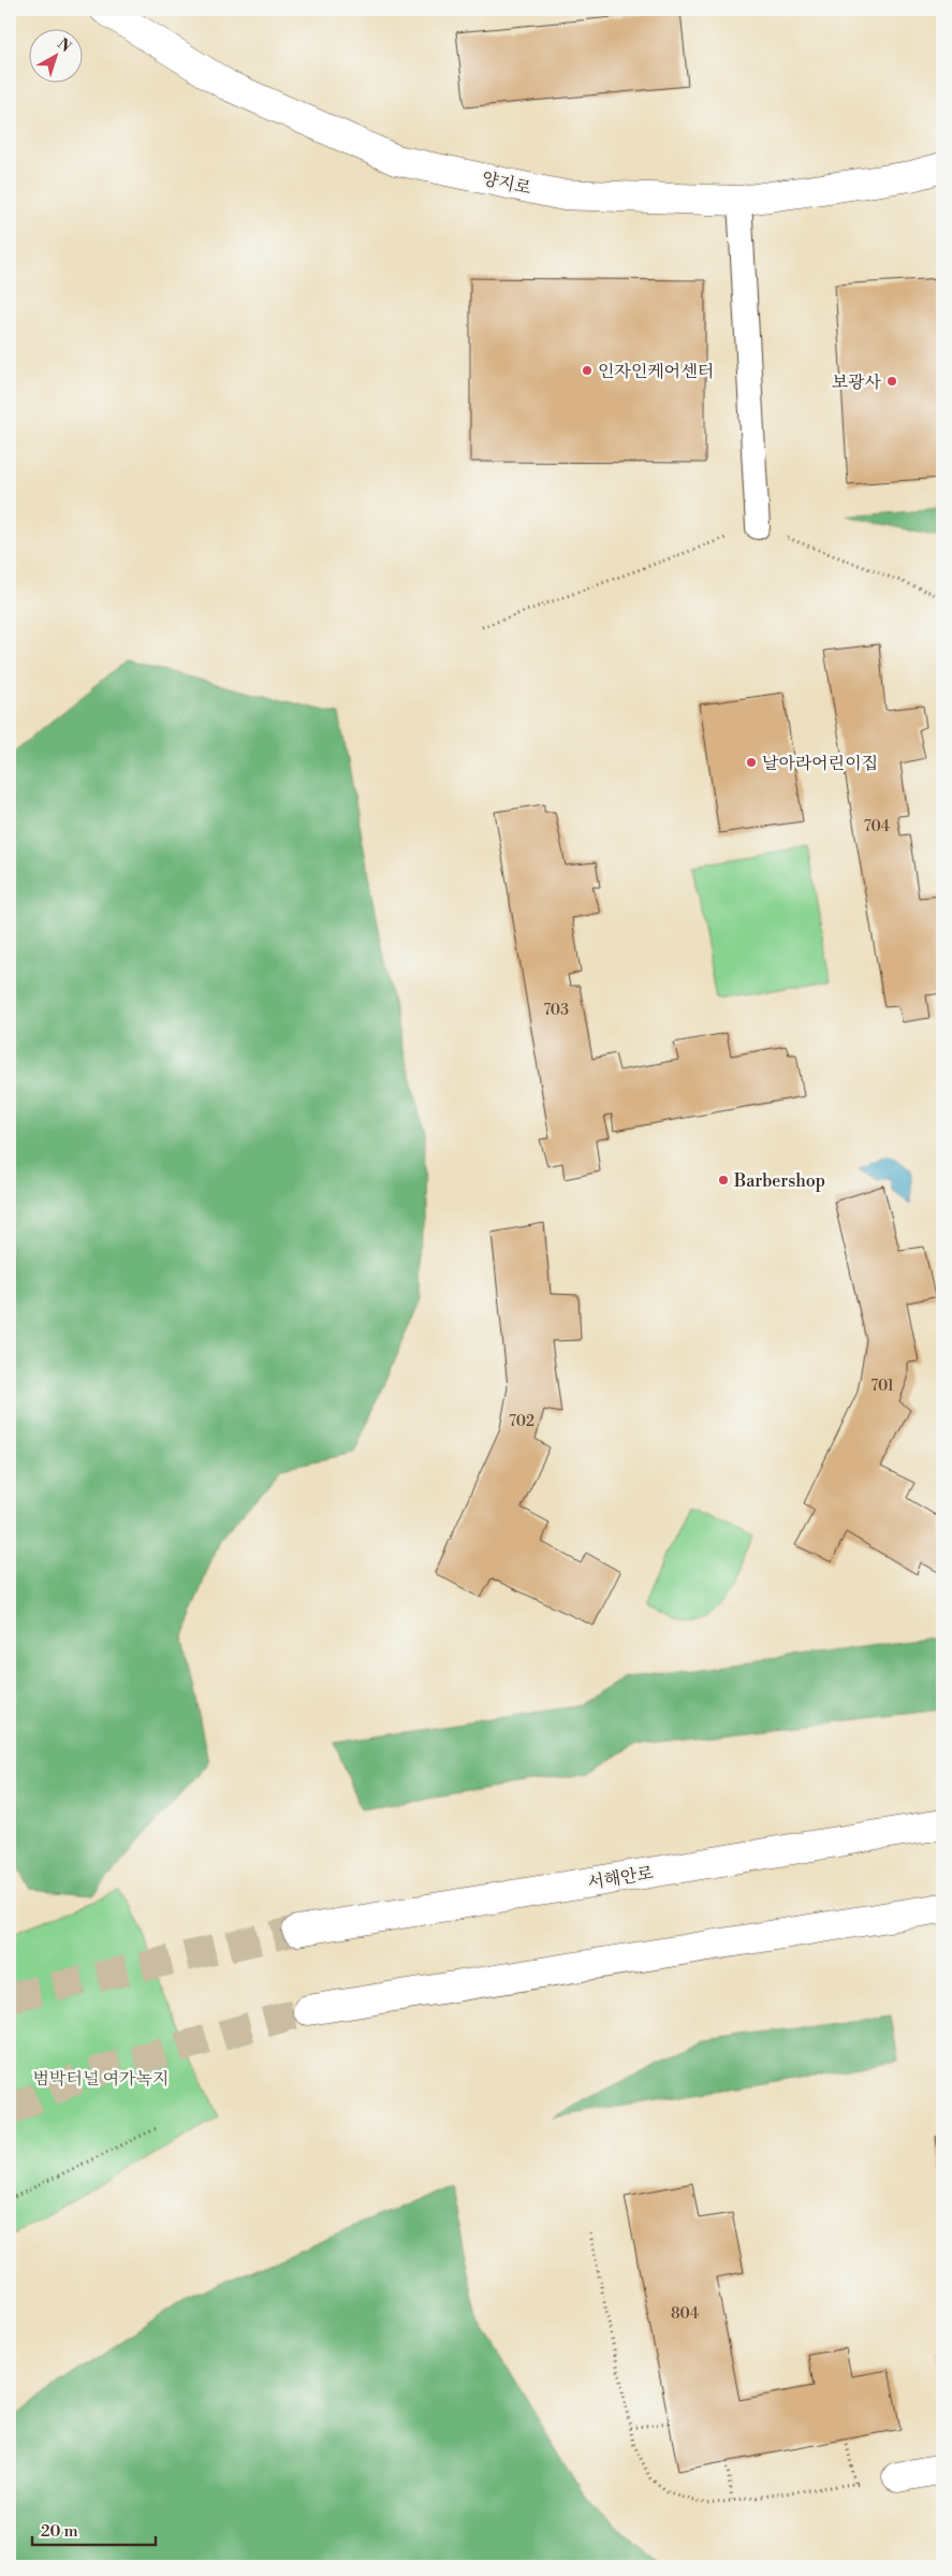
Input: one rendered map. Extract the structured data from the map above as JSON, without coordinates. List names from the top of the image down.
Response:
{
  "streets": {
    "main road": ["양지로", "서해안로"]
  },
  "parks": ["범박터널 여가녹지"],
  "places": [
    "인자인케어센터",
    "보광사",
    "날아라어린이집",
    "Barbershop"
  ],
  "house_numbers": [
    "704",
    "703",
    "701",
    "702",
    "804"
  ],
  "scale_bar": "20 m",
  "north": "top right"
}
